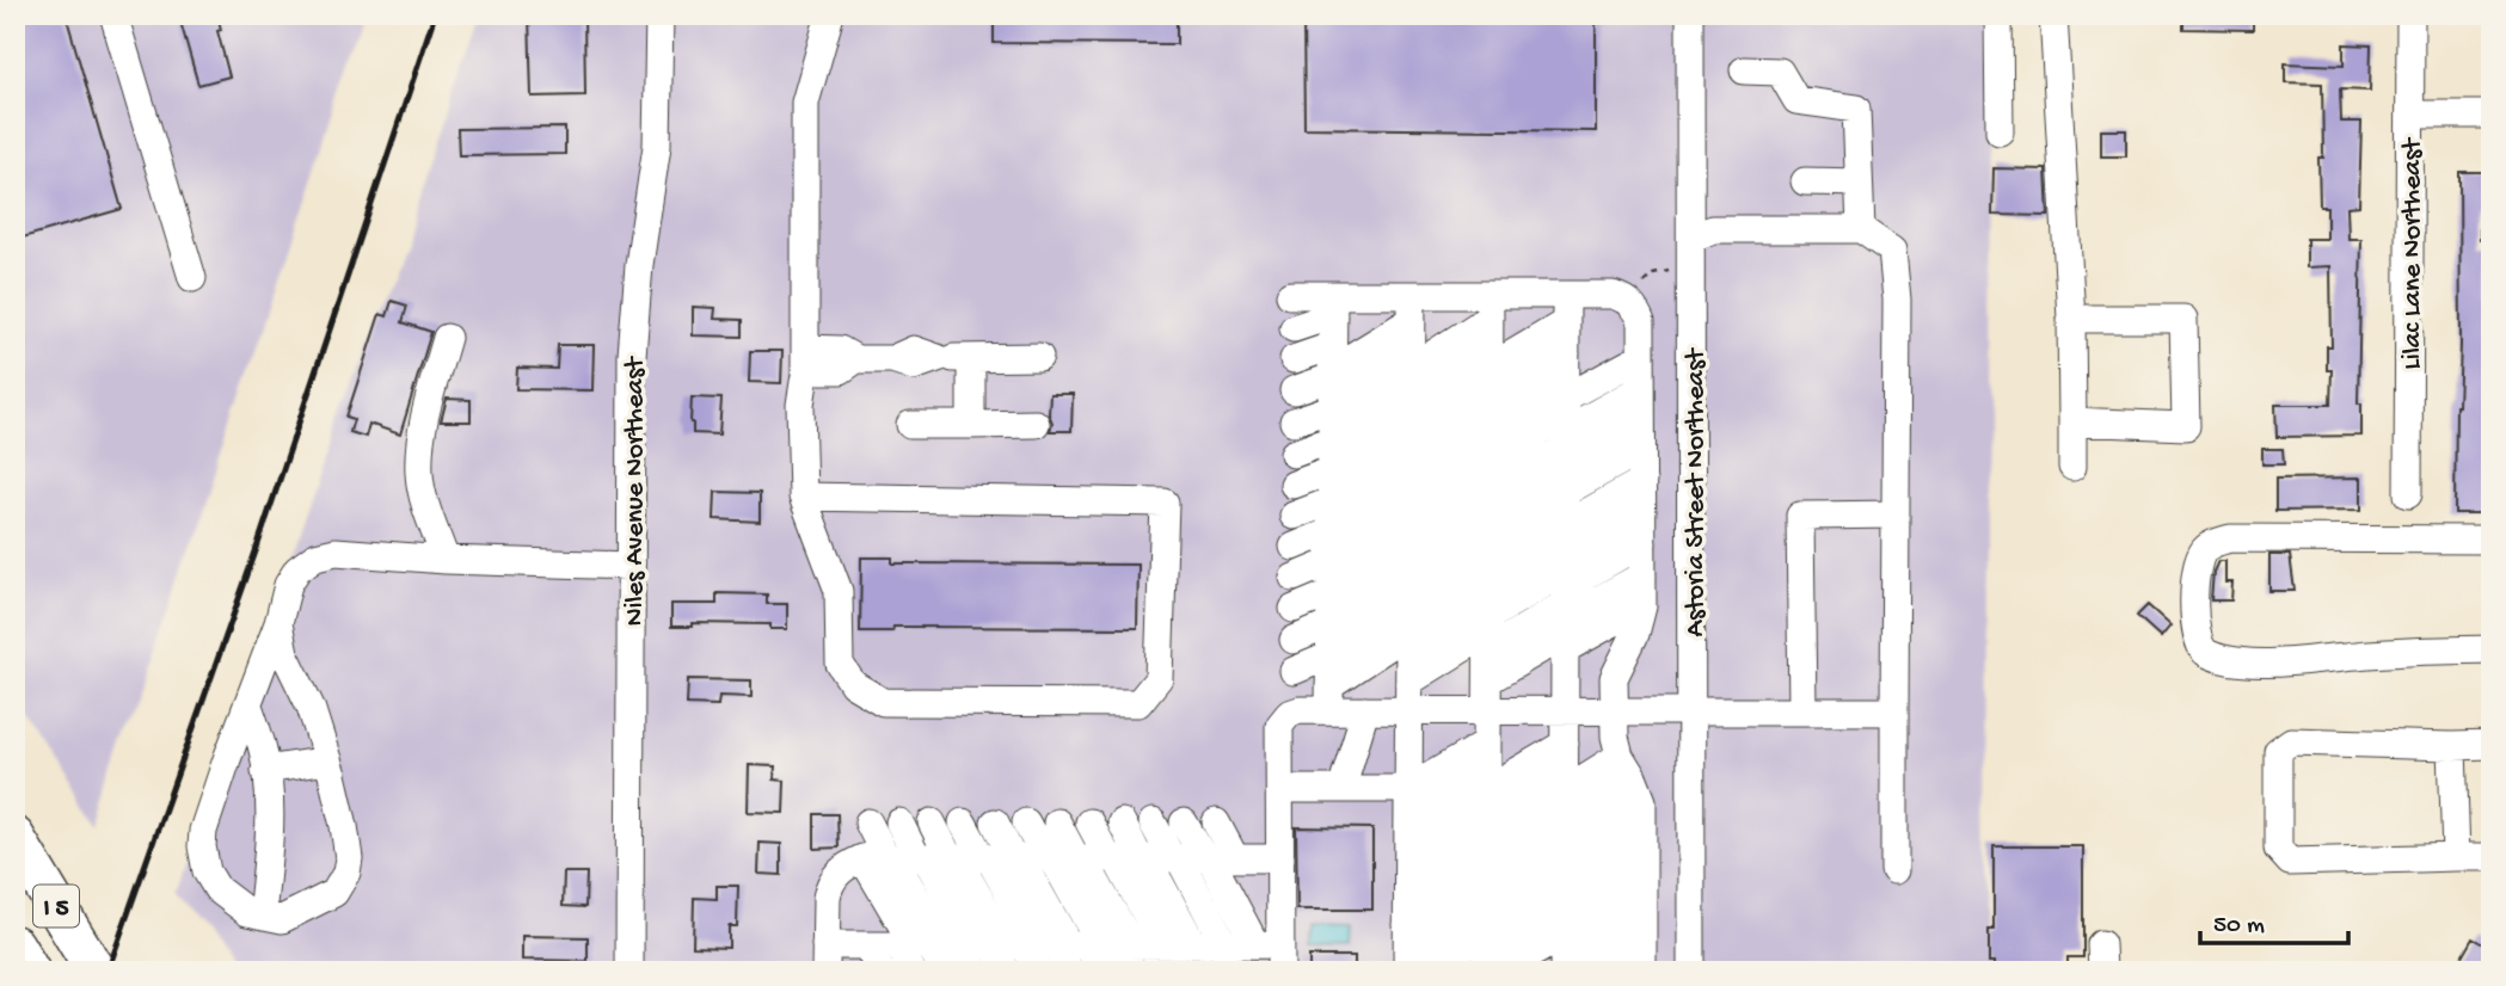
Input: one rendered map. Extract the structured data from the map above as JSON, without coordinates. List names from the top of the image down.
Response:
{
  "streets": {
    "highway": ["I 5"],
    "street": ["Lilac Lane Northeast", "Niles Avenue Northeast", "Astoria Street Northeast"]
  },
  "scale_bar": "50 m"
}
